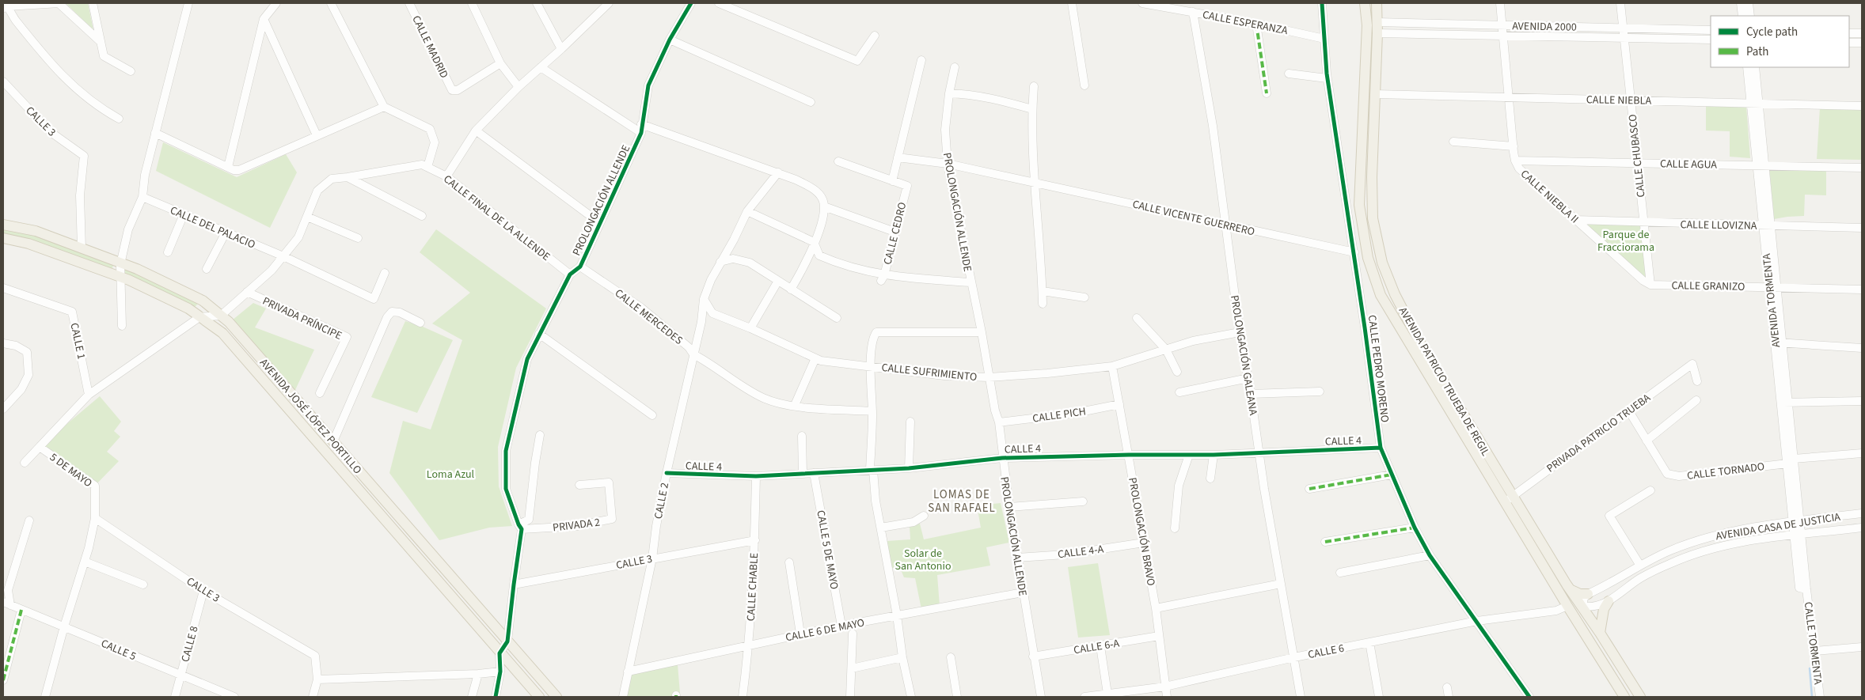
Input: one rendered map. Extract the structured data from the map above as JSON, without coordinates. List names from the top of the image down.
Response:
{
  "streets": {
    "main road": ["AVENIDA PATRICIO TRUEBA DE REGIL", "AVENIDA JOSÉ LÓPEZ PORTILLO"],
    "street": [
      "CALLE ESPERANZA",
      "AVENIDA 2000",
      "CALLE MADRID",
      "CALLE NIEBLA",
      "CALLE 3",
      "CALLE CHUBASCO",
      "CALLE AGUA",
      "CALLE NIEBLA II",
      "PROLONGACIÓN ALLENDE",
      "CALLE FINAL DE LA ALLENDE",
      "CALLE VICENTE GUERRERO",
      "CALLE LLOVIZNA",
      "CALLE DEL PALACIO",
      "CALLE CEDRO",
      "CALLE GRANIZO",
      "AVENIDA TORMENTA",
      "CALLE MERCEDES",
      "PRIVADA PRÍNCIPE",
      "CALLE 1",
      "PROLONGACIÓN GALEANA",
      "CALLE PEDRO MORENO",
      "CALLE SUFRIMIENTO",
      "CALLE PICH",
      "PRIVADA PATRICIO TRUEBA",
      "CALLE 4",
      "5 DE MAYO",
      "CALLE TORNADO",
      "CALLE 2",
      "PRIVADA 2",
      "AVENIDA CASA DE JUSTICIA",
      "PROLONGACIÓN BRAVO",
      "CALLE 5 DE MAYO",
      "CALLE 4-A",
      "CALLE CHABLE",
      "CALLE 6 DE MAYO",
      "CALLE TORMENTA",
      "CALLE 8",
      "CALLE 6-A",
      "CALLE 5",
      "CALLE 6"
    ]
  },
  "crossings": [
    ["CALLE ESPERANZA", "PROLONGACIÓN GALEANA"],
    ["CALLE ESPERANZA", "CALLE PEDRO MORENO"],
    ["AVENIDA 2000", "CALLE CHUBASCO"],
    ["AVENIDA 2000", "CALLE NIEBLA II"],
    ["AVENIDA 2000", "AVENIDA PATRICIO TRUEBA DE REGIL"],
    ["CALLE NIEBLA", "CALLE CHUBASCO"],
    ["CALLE NIEBLA", "CALLE NIEBLA II"],
    ["CALLE NIEBLA", "AVENIDA TORMENTA"],
    ["CALLE NIEBLA", "AVENIDA PATRICIO TRUEBA DE REGIL"],
    ["CALLE 3", "PROLONGACIÓN ALLENDE"],
    ["CALLE 3", "AVENIDA JOSÉ LÓPEZ PORTILLO"],
    ["CALLE 3", "5 DE MAYO"],
    ["CALLE 3", "CALLE 2"],
    ["CALLE 3", "CALLE CHABLE"],
    ["CALLE 3", "CALLE 8"],
    ["CALLE CHUBASCO", "CALLE AGUA"],
    ["CALLE CHUBASCO", "CALLE NIEBLA II"],
    ["CALLE CHUBASCO", "CALLE LLOVIZNA"],
    ["CALLE CHUBASCO", "CALLE GRANIZO"],
    ["CALLE AGUA", "CALLE NIEBLA II"],
    ["CALLE AGUA", "AVENIDA TORMENTA"],
    ["CALLE NIEBLA II", "CALLE LLOVIZNA"],
    ["CALLE NIEBLA II", "CALLE GRANIZO"],
    ["PROLONGACIÓN ALLENDE", "CALLE FINAL DE LA ALLENDE"],
    ["PROLONGACIÓN ALLENDE", "CALLE VICENTE GUERRERO"],
    ["PROLONGACIÓN ALLENDE", "CALLE CEDRO"],
    ["PROLONGACIÓN ALLENDE", "CALLE MERCEDES"],
    ["PROLONGACIÓN ALLENDE", "CALLE SUFRIMIENTO"],
    ["PROLONGACIÓN ALLENDE", "CALLE PICH"],
    ["PROLONGACIÓN ALLENDE", "AVENIDA JOSÉ LÓPEZ PORTILLO"],
    ["PROLONGACIÓN ALLENDE", "CALLE 4"],
    ["PROLONGACIÓN ALLENDE", "PRIVADA 2"],
    ["PROLONGACIÓN ALLENDE", "CALLE 4-A"],
    ["PROLONGACIÓN ALLENDE", "CALLE 6 DE MAYO"],
    ["PROLONGACIÓN ALLENDE", "CALLE 6-A"],
    ["CALLE VICENTE GUERRERO", "PROLONGACIÓN GALEANA"],
    ["CALLE VICENTE GUERRERO", "CALLE PEDRO MORENO"],
    ["CALLE LLOVIZNA", "AVENIDA TORMENTA"],
    ["CALLE GRANIZO", "AVENIDA TORMENTA"],
    ["AVENIDA TORMENTA", "CALLE TORNADO"],
    ["AVENIDA TORMENTA", "AVENIDA CASA DE JUSTICIA"],
    ["AVENIDA TORMENTA", "CALLE TORMENTA"],
    ["CALLE MERCEDES", "CALLE 2"],
    ["CALLE 1", "5 DE MAYO"],
    ["PROLONGACIÓN GALEANA", "CALLE SUFRIMIENTO"],
    ["PROLONGACIÓN GALEANA", "CALLE 4"],
    ["PROLONGACIÓN GALEANA", "CALLE 6"],
    ["CALLE PEDRO MORENO", "CALLE 4"],
    ["CALLE PEDRO MORENO", "CALLE 6"],
    ["CALLE SUFRIMIENTO", "CALLE 2"],
    ["CALLE SUFRIMIENTO", "PROLONGACIÓN BRAVO"],
    ["AVENIDA PATRICIO TRUEBA DE REGIL", "PRIVADA PATRICIO TRUEBA"],
    ["AVENIDA PATRICIO TRUEBA DE REGIL", "CALLE 6"],
    ["CALLE PICH", "PROLONGACIÓN BRAVO"],
    ["AVENIDA JOSÉ LÓPEZ PORTILLO", "5 DE MAYO"],
    ["PRIVADA PATRICIO TRUEBA", "CALLE TORNADO"],
    ["CALLE 4", "CALLE 2"],
    ["CALLE 4", "PROLONGACIÓN BRAVO"],
    ["CALLE 4", "CALLE 5 DE MAYO"],
    ["CALLE 4", "CALLE CHABLE"],
    ["5 DE MAYO", "CALLE 5"],
    ["CALLE 2", "CALLE 6 DE MAYO"],
    ["AVENIDA CASA DE JUSTICIA", "CALLE TORMENTA"],
    ["PROLONGACIÓN BRAVO", "CALLE 4-A"],
    ["PROLONGACIÓN BRAVO", "CALLE 6-A"],
    ["PROLONGACIÓN BRAVO", "CALLE 6"],
    ["CALLE 5 DE MAYO", "CALLE 6 DE MAYO"],
    ["CALLE CHABLE", "CALLE 6 DE MAYO"],
    ["CALLE 8", "CALLE 5"]
  ],
  "districts": ["LOMAS DE SAN RAFAEL"],
  "parks": ["Parque de Fracciorama", "Loma Azul", "Solar de San Antonio"],
  "legend": ["Cycle path", "Path"]
}
